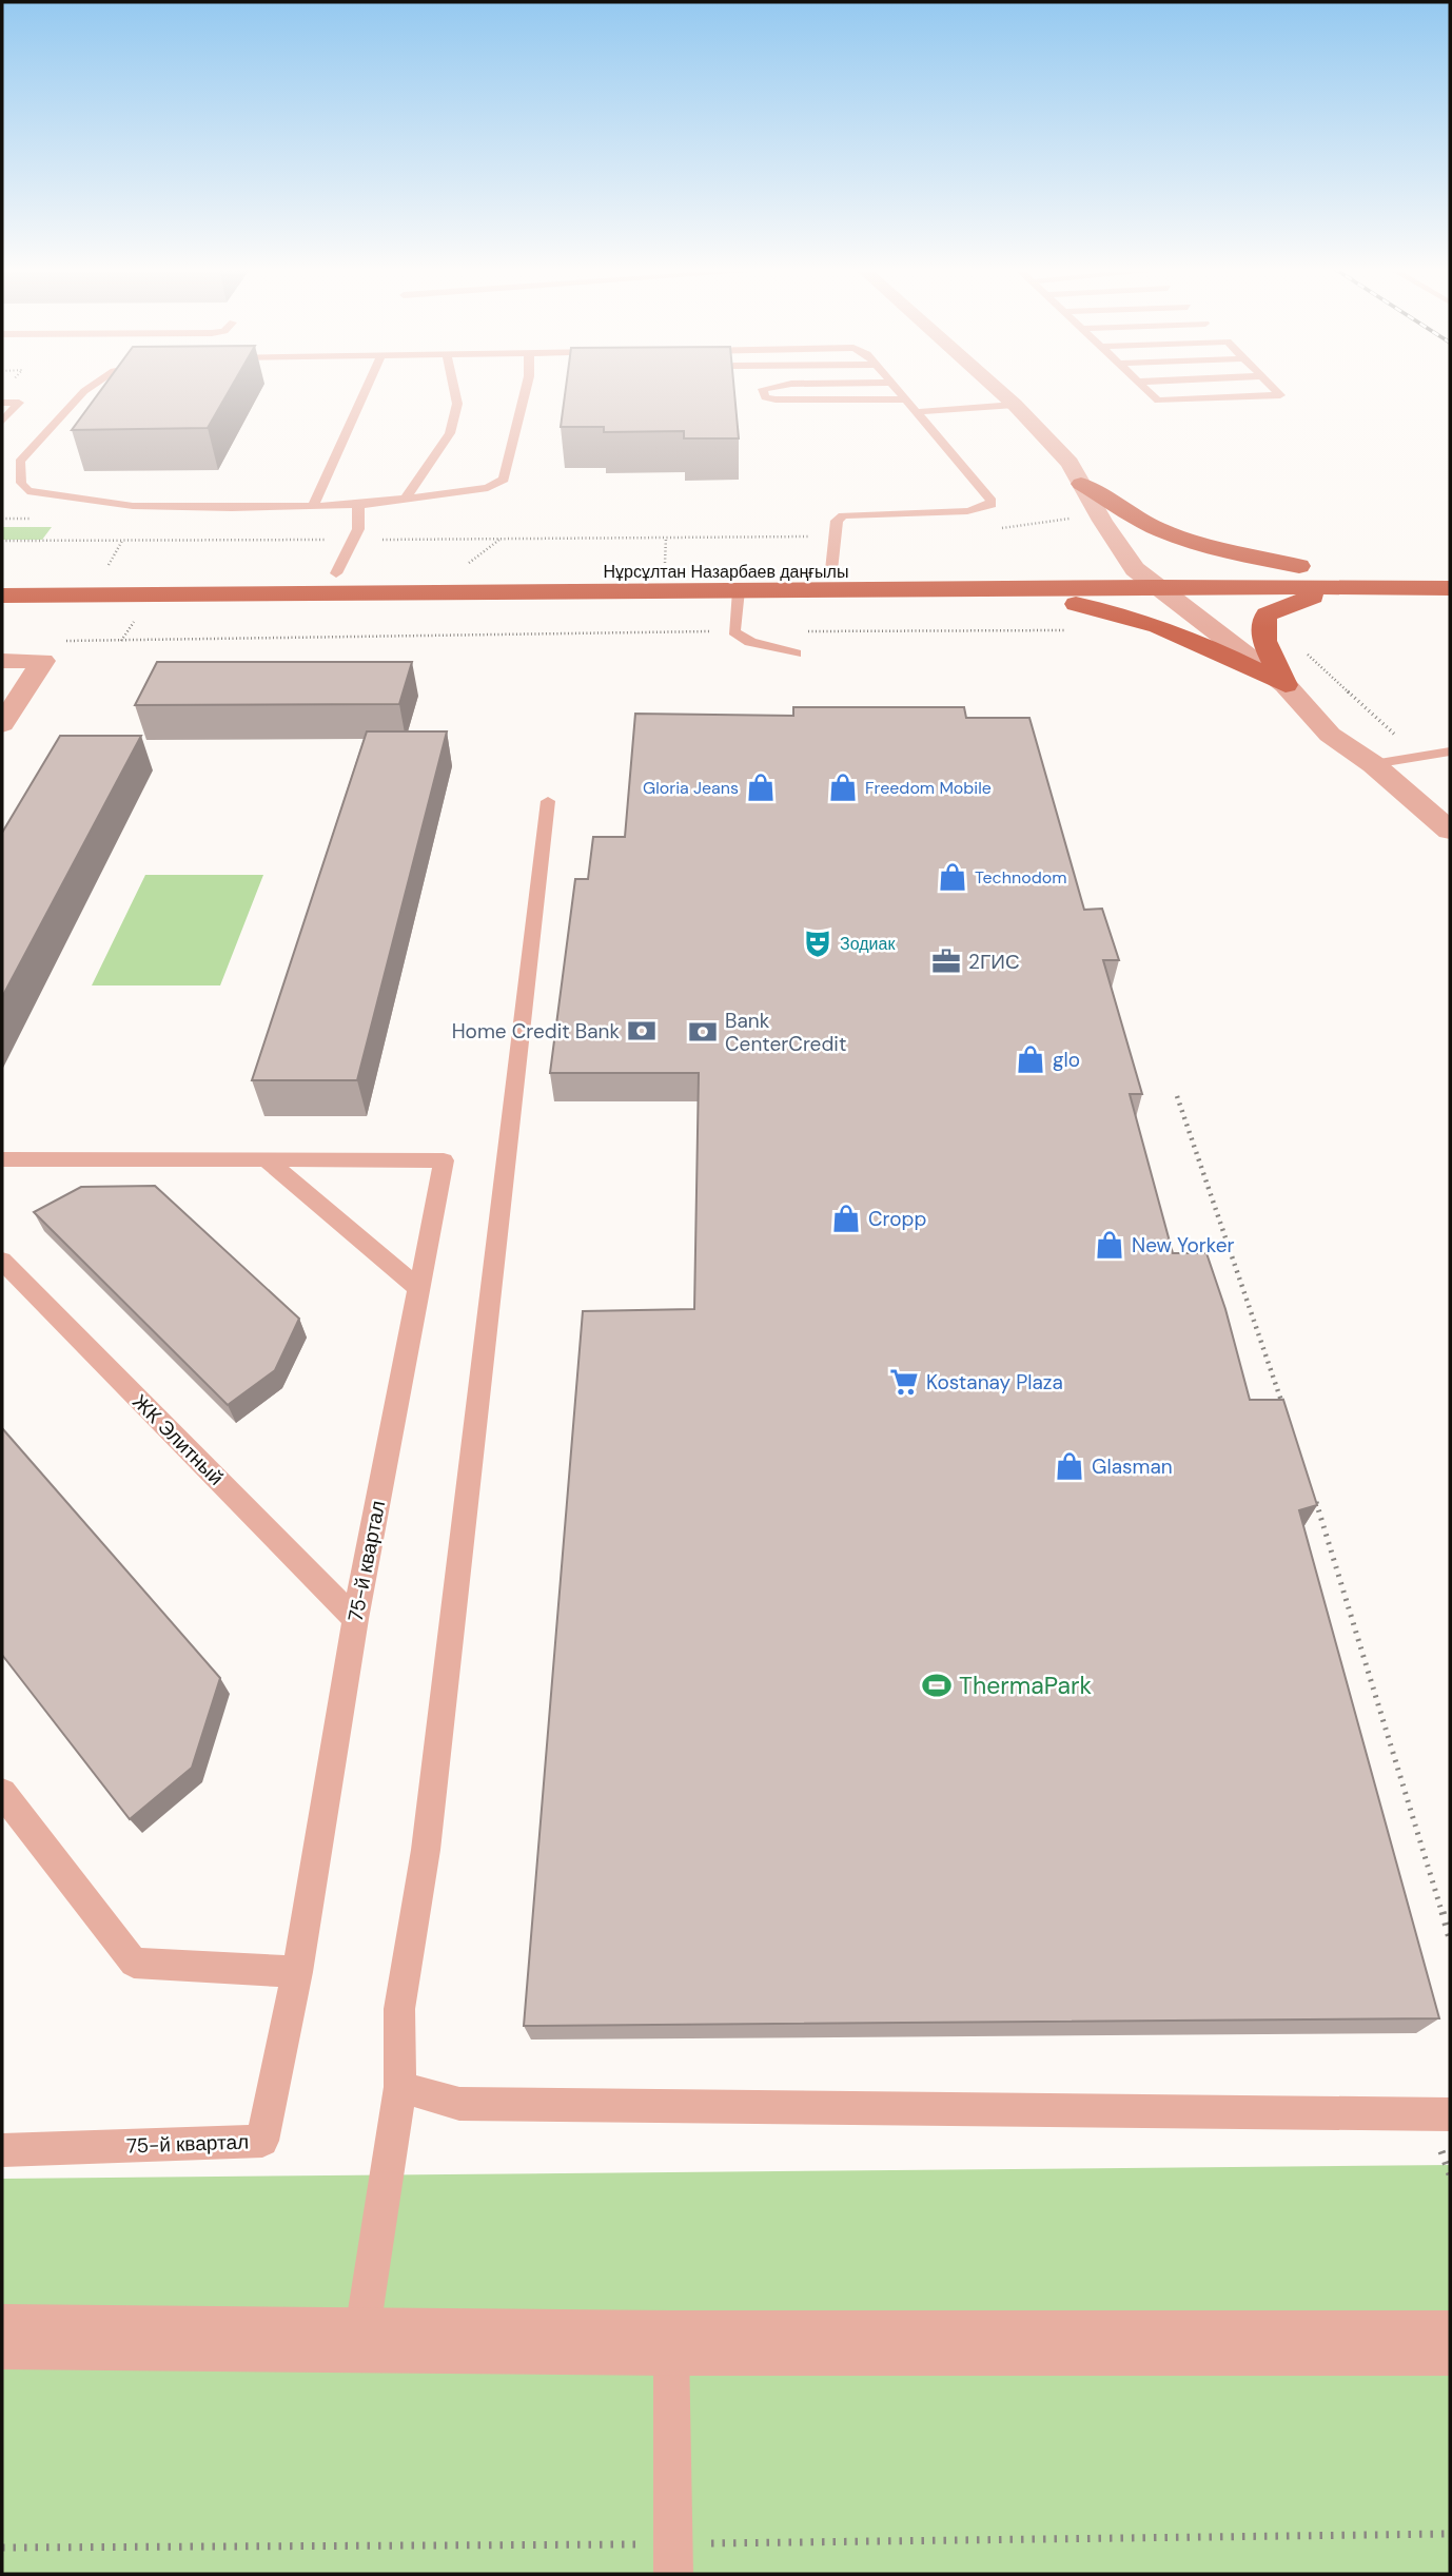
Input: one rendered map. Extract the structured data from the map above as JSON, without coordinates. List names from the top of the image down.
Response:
{
  "streets": {
    "main road": ["Нұрсұлтан Назарбаев даңғылы"],
    "lane": ["ЖК Элитный", "75-й квартал"]
  },
  "crossings": [
    ["ЖК Элитный", "75-й квартал"]
  ],
  "places": {
    "shop": [
      "Gloria Jeans",
      "Freedom Mobile",
      "Technodom",
      "glo",
      "Cropp",
      "New Yorker",
      "Glasman"
    ],
    "theatre": ["Зодиак"],
    "office": ["2ГИС"],
    "bank": ["Home Credit Bank", "Bank CenterCredit"],
    "supermarket": ["Kostanay Plaza"],
    "sports": ["ThermaPark"]
  }
}
